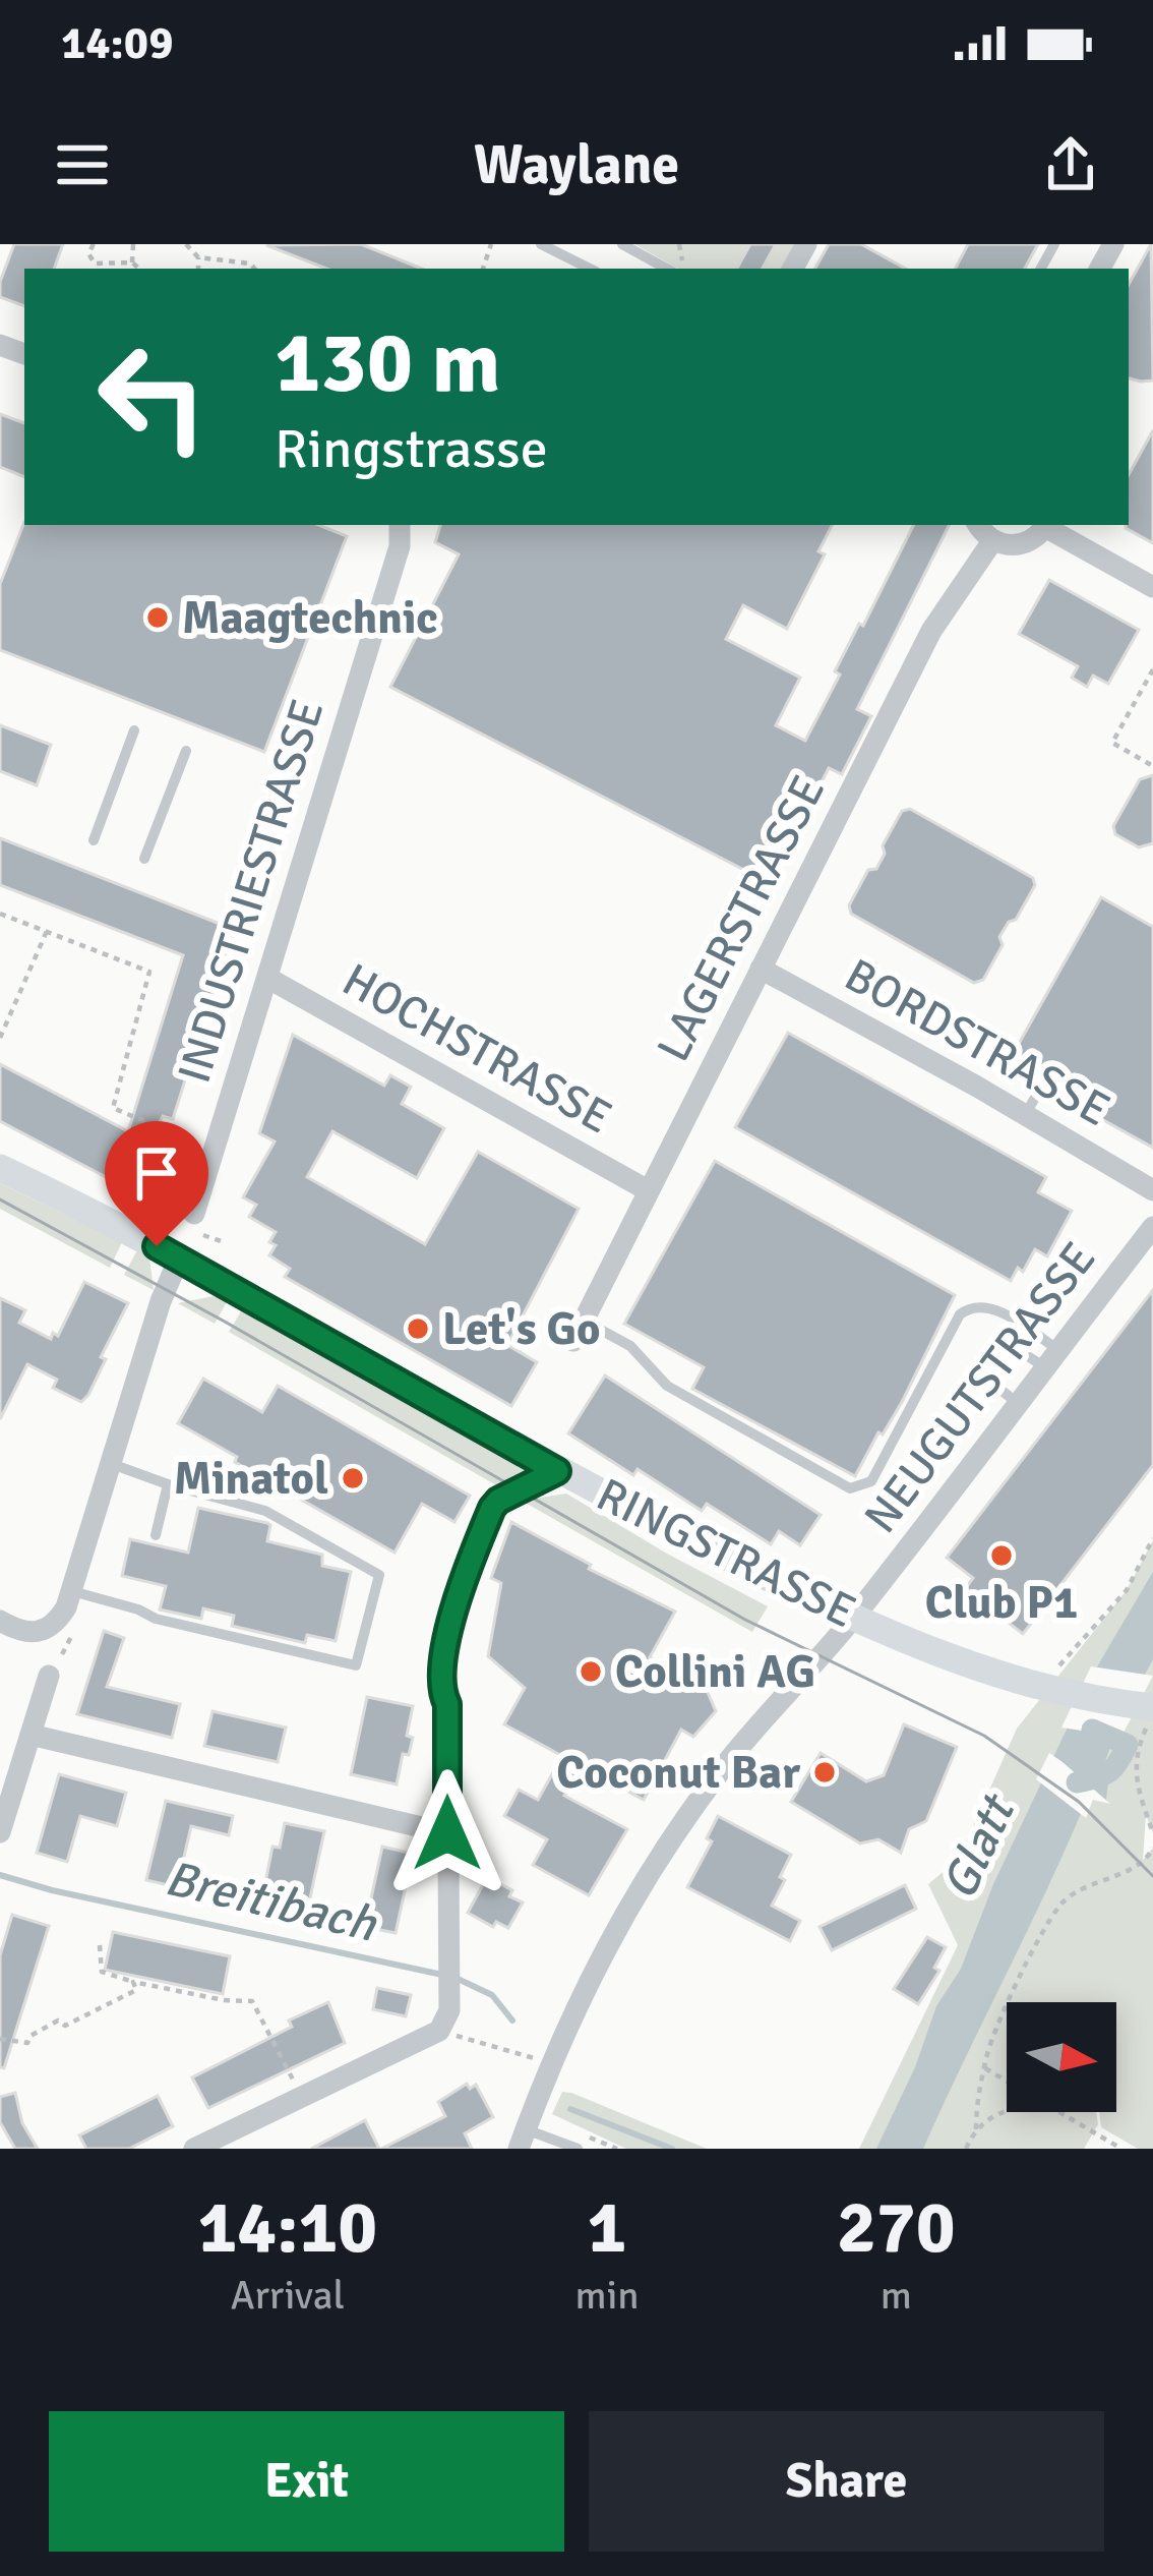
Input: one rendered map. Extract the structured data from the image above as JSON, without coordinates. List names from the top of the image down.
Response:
{
  "streets": {
    "main road": ["RINGSTRASSE"],
    "street": [
      "INDUSTRIESTRASSE",
      "LAGERSTRASSE",
      "BORDSTRASSE",
      "HOCHSTRASSE",
      "NEUGUTSTRASSE"
    ]
  },
  "crossings": [
    ["INDUSTRIESTRASSE", "HOCHSTRASSE"],
    ["LAGERSTRASSE", "BORDSTRASSE"],
    ["LAGERSTRASSE", "HOCHSTRASSE"],
    ["NEUGUTSTRASSE", "RINGSTRASSE"]
  ],
  "water": ["Glatt", "Breitibach"],
  "places": [
    "Maagtechnic",
    "Let's Go",
    "Minatol",
    "Club P1",
    "Collini AG",
    "Coconut Bar"
  ],
  "north": "right",
  "page": {
    "status": "14:09",
    "header": "Waylane",
    "turn": ["130 m", "Ringstrasse"],
    "eta": [
      "14:10",
      "Arrival",
      "1",
      "min",
      "270",
      "m"
    ],
    "buttons": ["Exit", "Share"]
  }
}
